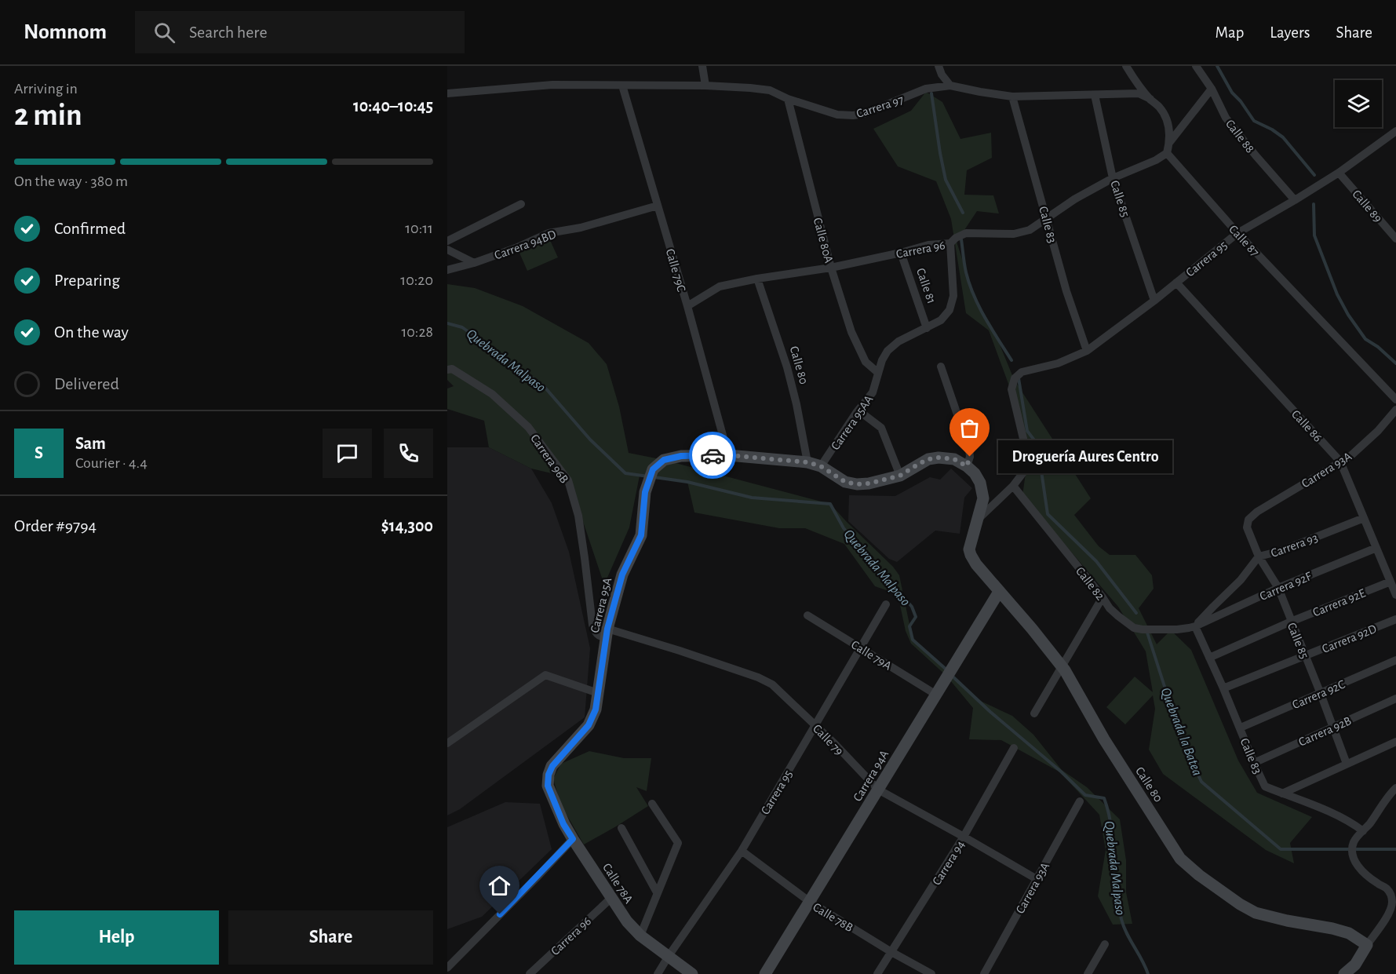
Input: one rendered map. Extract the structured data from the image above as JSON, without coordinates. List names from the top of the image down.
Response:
{
  "streets": {
    "street": [
      "Carrera 97",
      "Calle 88",
      "Calle 85",
      "Calle 89",
      "Calle 83",
      "Calle 80A",
      "Calle 87",
      "Carrera 94BD",
      "Carrera 96",
      "Carrera 95",
      "Calle 79C",
      "Calle 81",
      "Calle 80",
      "Carrera 95AA",
      "Calle 86",
      "Carrera 96B",
      "Carrera 93A",
      "Carrera 93",
      "Calle 82",
      "Carrera 92F",
      "Carrera 92E",
      "Carrera 95A",
      "Carrera 92D",
      "Calle 79A",
      "Carrera 92C",
      "Carrera 92B",
      "Calle 79",
      "Carrera 94A",
      "Carrera 94",
      "Calle 78A",
      "Calle 78B"
    ]
  },
  "crossings": [
    ["Carrera 97", "Calle 85"],
    ["Carrera 97", "Calle 83"],
    ["Carrera 97", "Calle 80A"],
    ["Carrera 97", "Calle 79C"],
    ["Calle 88", "Carrera 95"],
    ["Calle 85", "Carrera 96"],
    ["Calle 85", "Carrera 95"],
    ["Calle 85", "Carrera 93A"],
    ["Calle 85", "Carrera 93"],
    ["Calle 85", "Carrera 92F"],
    ["Calle 85", "Carrera 92E"],
    ["Calle 85", "Carrera 92D"],
    ["Calle 85", "Carrera 92C"],
    ["Calle 85", "Carrera 92B"],
    ["Calle 89", "Carrera 95"],
    ["Calle 83", "Carrera 96"],
    ["Calle 83", "Carrera 95"],
    ["Calle 83", "Carrera 93"],
    ["Calle 83", "Calle 82"],
    ["Calle 83", "Carrera 92F"],
    ["Calle 83", "Carrera 92E"],
    ["Calle 83", "Carrera 92D"],
    ["Calle 83", "Carrera 92C"],
    ["Calle 83", "Carrera 92B"],
    ["Calle 80A", "Carrera 96"],
    ["Calle 80A", "Carrera 95AA"],
    ["Calle 87", "Carrera 96"],
    ["Calle 87", "Carrera 95"],
    ["Carrera 94BD", "Calle 79C"],
    ["Carrera 96", "Calle 79C"],
    ["Carrera 96", "Calle 81"],
    ["Carrera 96", "Calle 80"],
    ["Carrera 96", "Carrera 95AA"],
    ["Carrera 96", "Calle 78A"],
    ["Carrera 95", "Calle 86"],
    ["Carrera 95", "Calle 82"],
    ["Carrera 95", "Calle 79A"],
    ["Carrera 95", "Calle 79"],
    ["Carrera 95", "Calle 78A"],
    ["Carrera 95", "Calle 78B"],
    ["Calle 79C", "Carrera 95A"],
    ["Calle 81", "Carrera 95AA"],
    ["Calle 80", "Carrera 95A"],
    ["Calle 80", "Carrera 94A"],
    ["Carrera 95AA", "Carrera 95A"],
    ["Calle 86", "Carrera 93A"],
    ["Calle 86", "Carrera 93"],
    ["Calle 86", "Carrera 92F"],
    ["Calle 86", "Carrera 92E"],
    ["Carrera 96B", "Carrera 95A"],
    ["Carrera 96B", "Calle 79"],
    ["Carrera 93A", "Calle 79"],
    ["Carrera 93", "Calle 82"],
    ["Carrera 93", "Carrera 92F"],
    ["Calle 82", "Carrera 92F"],
    ["Carrera 95A", "Calle 79"],
    ["Carrera 95A", "Calle 78A"],
    ["Calle 79A", "Carrera 94A"],
    ["Calle 79", "Carrera 94A"],
    ["Calle 79", "Carrera 94"],
    ["Carrera 94A", "Calle 78B"],
    ["Carrera 94", "Calle 78B"]
  ],
  "water": ["Quebrada Malpaso", "Quebrada la Batea"],
  "places": ["Droguería Aures Centro"],
  "page": {
    "header": "Nomnom",
    "search": "Search here",
    "nav": ["Map", "Layers", "Share"],
    "heading": ["2 min", "Arriving in", "10:40–10:45"],
    "panel": [
      "Sam",
      "Courier · 4.4",
      "Order #9794",
      "$14,300"
    ],
    "bar": "On the way · 380 m",
    "list": [
      ["Confirmed", "10:11"],
      ["Preparing", "10:20"],
      ["On the way", "10:28"],
      "Delivered"
    ],
    "round": "S",
    "bubble": "Droguería Aures Centro",
    "buttons": ["Help", "Share"]
  }
}
